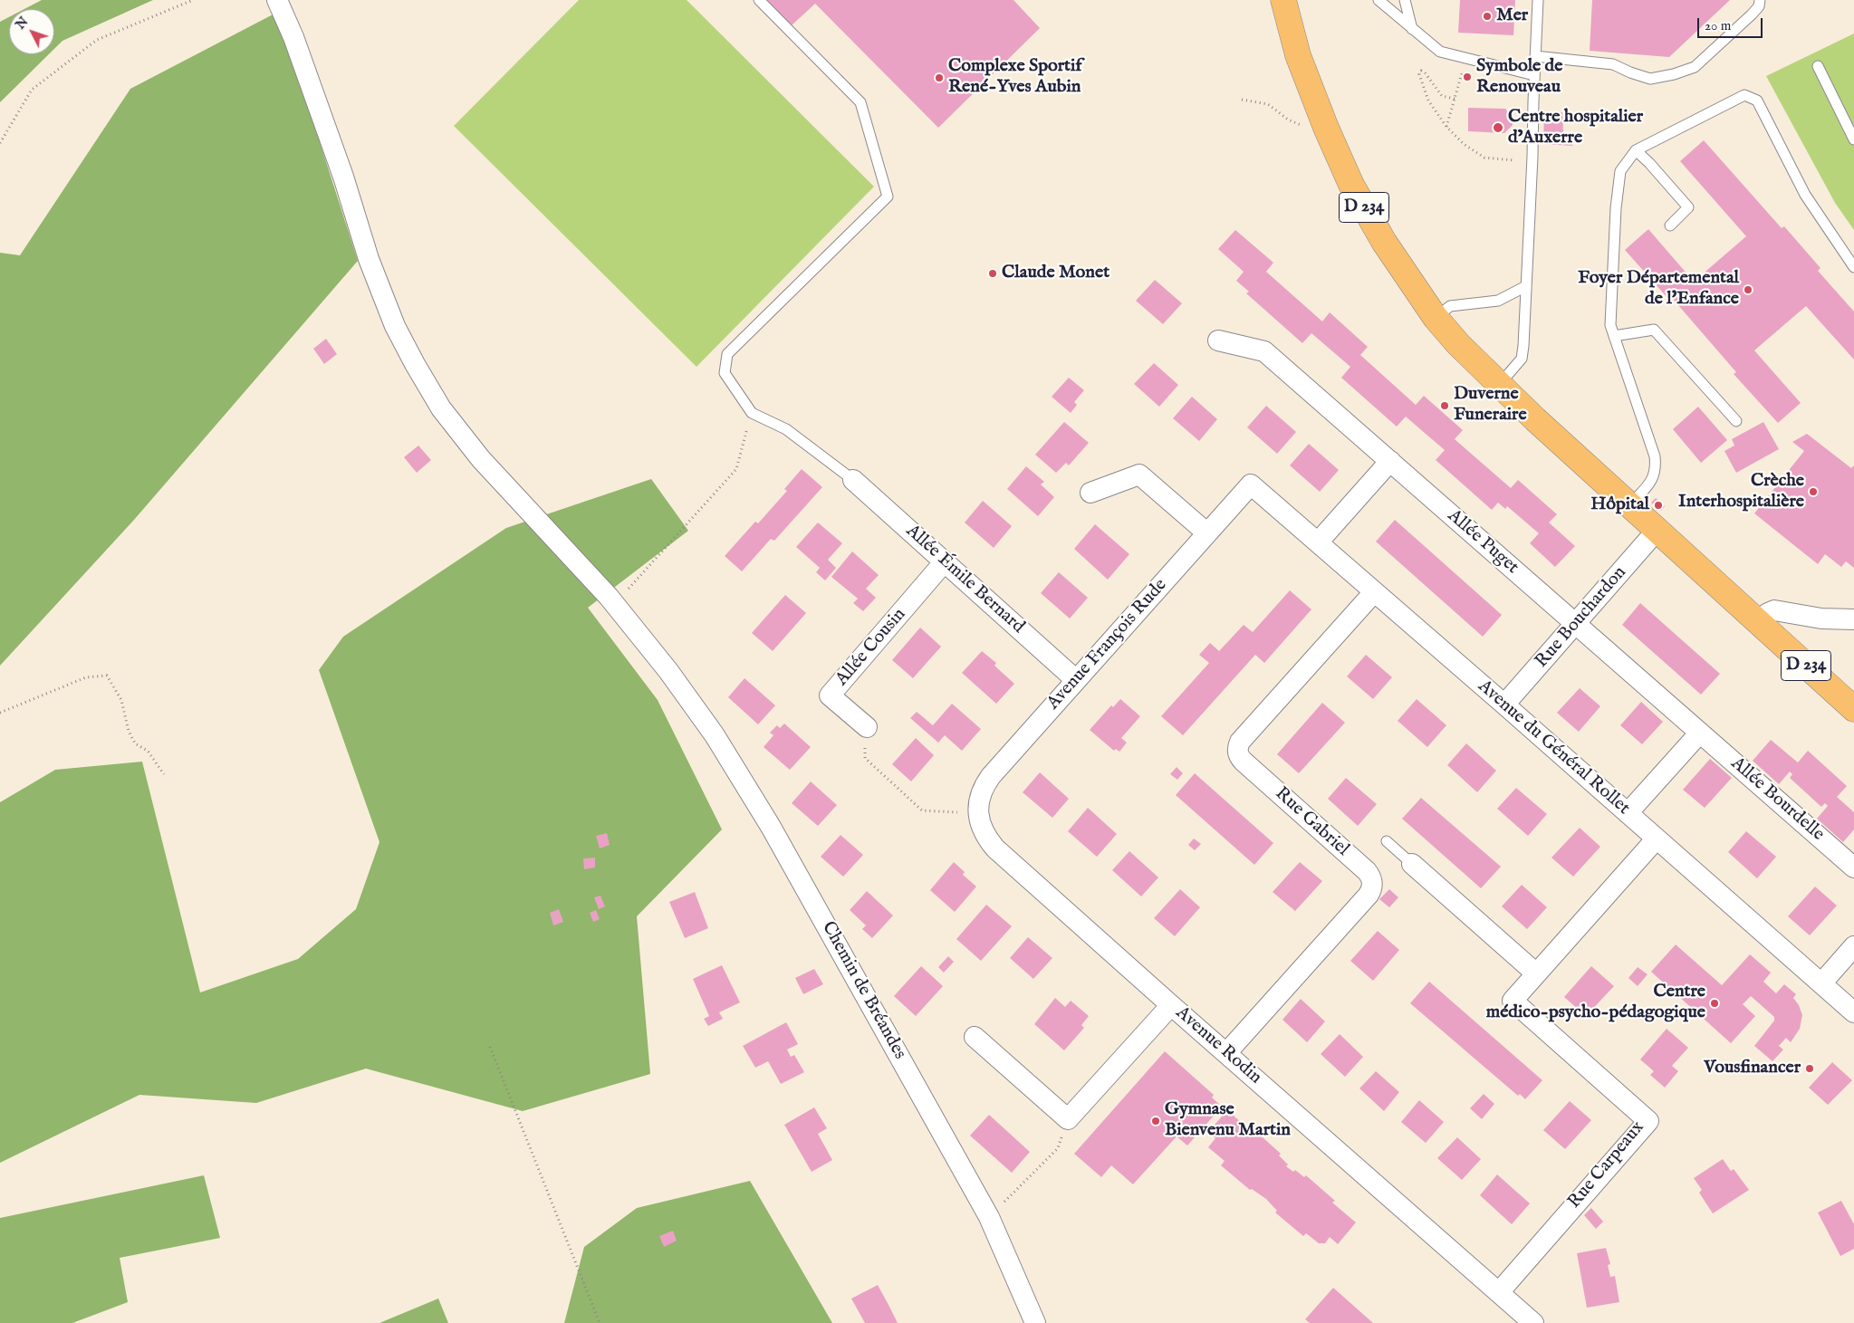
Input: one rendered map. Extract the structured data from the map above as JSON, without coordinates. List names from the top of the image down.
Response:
{
  "streets": {
    "main road": ["D 234"],
    "street": [
      "Allée Puget",
      "Allée Émile Bernard",
      "Rue Bouchardon",
      "Avenue François Rude",
      "Allée Cousin",
      "Avenue du Général Rollet",
      "Allée Bourdelle",
      "Rue Gabriel",
      "Chemin de Bréandes",
      "Avenue Rodin",
      "Rue Carpeaux"
    ]
  },
  "crossings": [
    ["D 234", "Rue Bouchardon"],
    ["Allée Puget", "Rue Bouchardon"],
    ["Allée Puget", "Allée Bourdelle"],
    ["Allée Émile Bernard", "Avenue François Rude"],
    ["Allée Émile Bernard", "Allée Cousin"],
    ["Rue Bouchardon", "Avenue du Général Rollet"],
    ["Rue Bouchardon", "Allée Bourdelle"],
    ["Avenue François Rude", "Avenue du Général Rollet"],
    ["Avenue François Rude", "Avenue Rodin"],
    ["Avenue du Général Rollet", "Rue Gabriel"],
    ["Avenue du Général Rollet", "Rue Carpeaux"],
    ["Rue Gabriel", "Avenue Rodin"],
    ["Avenue Rodin", "Rue Carpeaux"]
  ],
  "places": [
    "Mer",
    "Symbole de Renouveau",
    "Complexe Sportif René-Yves Aubin",
    "Centre hospitalier d’Auxerre",
    "Claude Monet",
    "Foyer Départemental de l'Enfance",
    "Duverne Funeraire",
    "Crèche Interhospitalière",
    "Hôpital",
    "Centre médico-psycho-pédagogique",
    "Vousfinancer",
    "Gymnase Bienvenu Martin"
  ],
  "scale_bar": "20 m",
  "north": "top left"
}
